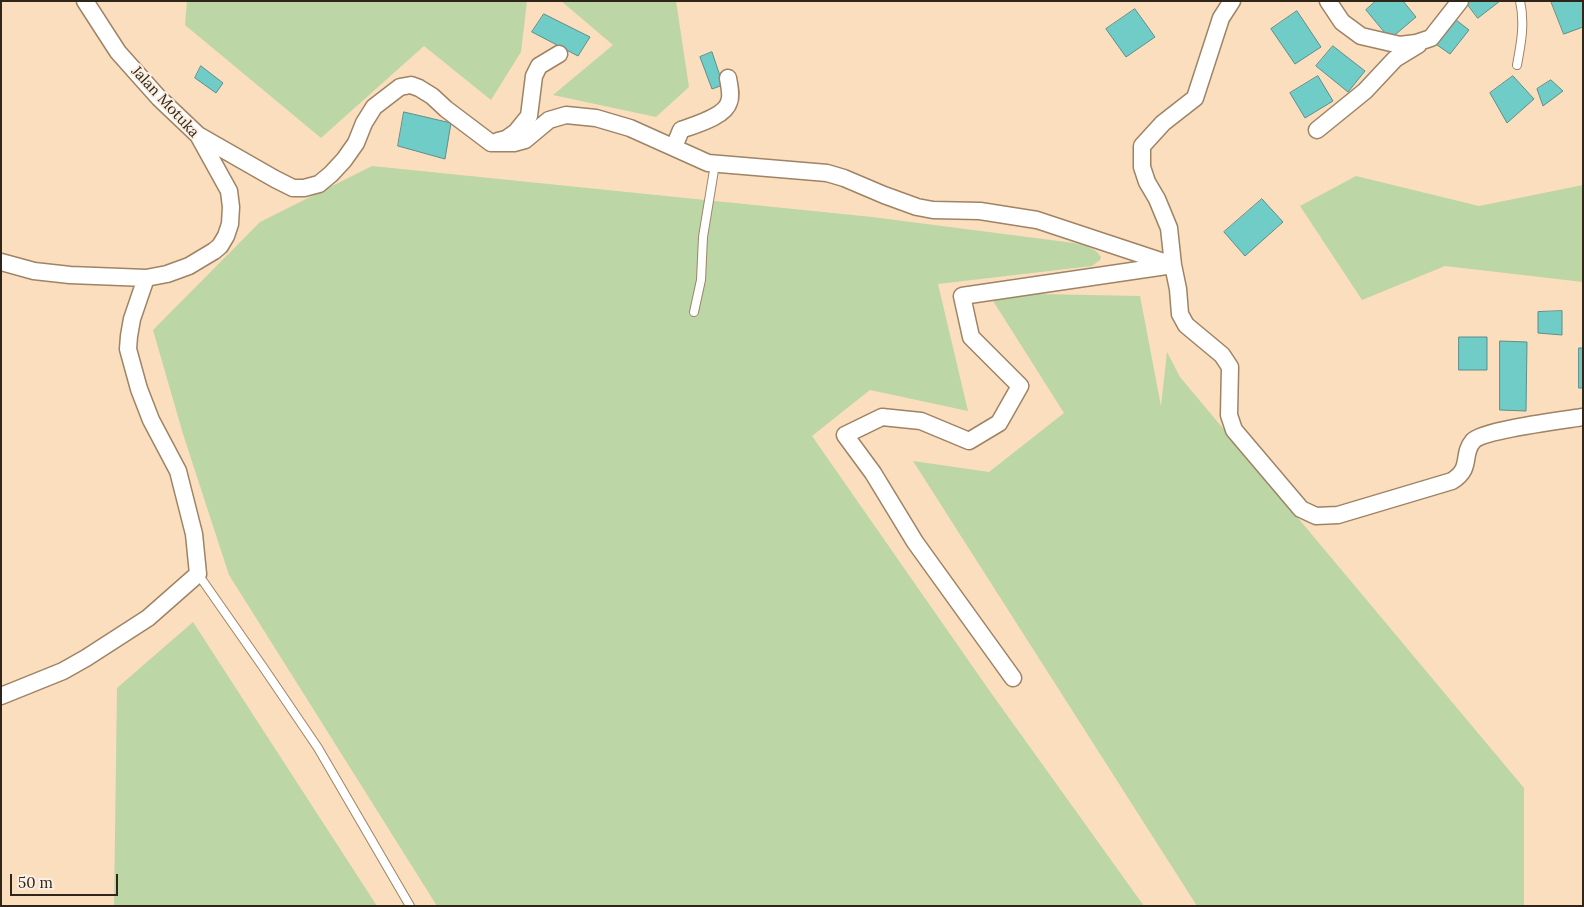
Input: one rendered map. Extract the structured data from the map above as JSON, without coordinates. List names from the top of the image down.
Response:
{
  "streets": {
    "street": ["Jalan Motuka"]
  },
  "scale_bar": "50 m"
}
